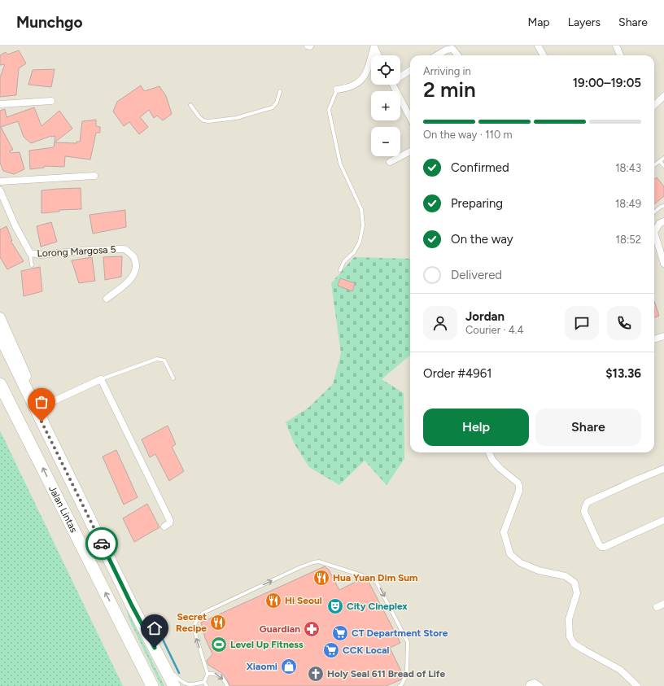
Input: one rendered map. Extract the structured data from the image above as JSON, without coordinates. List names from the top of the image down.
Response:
{
  "streets": {
    "highway": ["Jalan Lintas"],
    "street": ["Lorong Margosa 5"]
  },
  "places": {
    "restaurant": ["Hua Yuan Dim Sum", "Hi Seoul", "Secret Recipe"],
    "theatre": ["City Cineplex"],
    "pharmacy": ["Guardian"],
    "supermarket": ["CT Department Store", "CCK Local"],
    "sports": ["Level Up Fitness"],
    "shop": ["Xiaomi"],
    "church": ["Holy Seal 611 Bread of Life"]
  },
  "page": {
    "header": "Munchgo",
    "nav": ["Map", "Layers", "Share"],
    "map_buttons": ["+", "−"],
    "heading": ["2 min", "Arriving in", "19:00–19:05"],
    "panel": [
      "Jordan",
      "Courier · 4.4",
      "Order #4961",
      "$13.36"
    ],
    "bar": "On the way · 110 m",
    "list": [
      ["Confirmed", "18:43"],
      ["Preparing", "18:49"],
      ["On the way", "18:52"],
      "Delivered"
    ],
    "buttons": ["Help", "Share"]
  }
}
